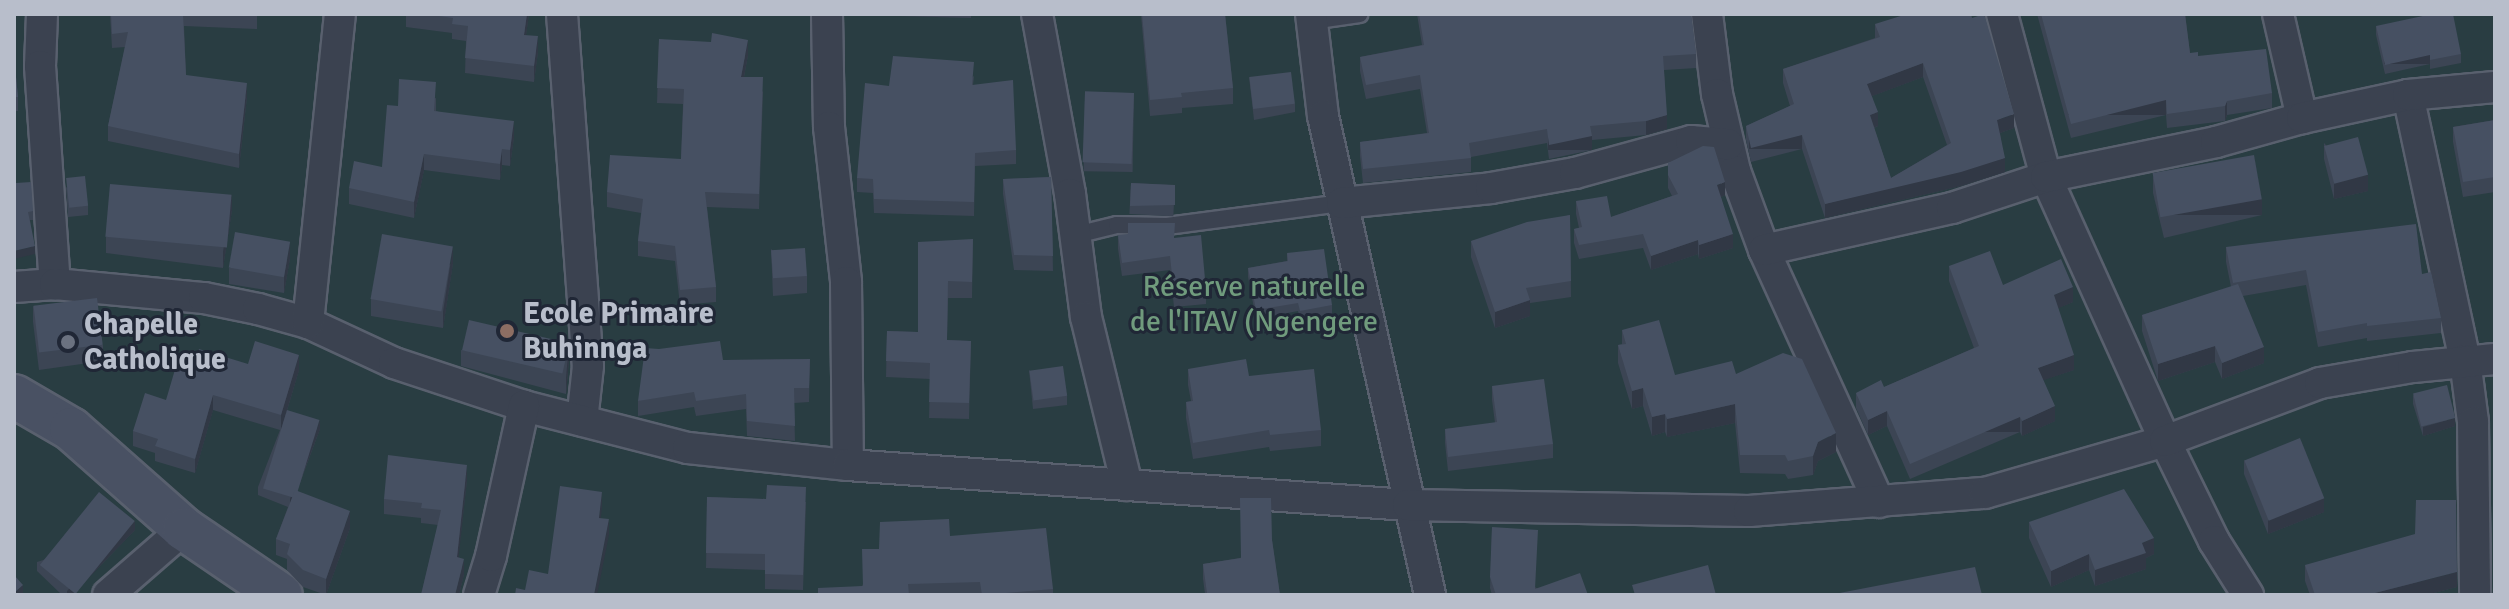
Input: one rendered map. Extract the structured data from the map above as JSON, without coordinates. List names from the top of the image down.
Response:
{
  "parks": ["Réserve naturelle de l'ITAV (Ngengere"],
  "places": ["Ecole Primaire Buhinnga", "Chapelle Catholique"]
}
